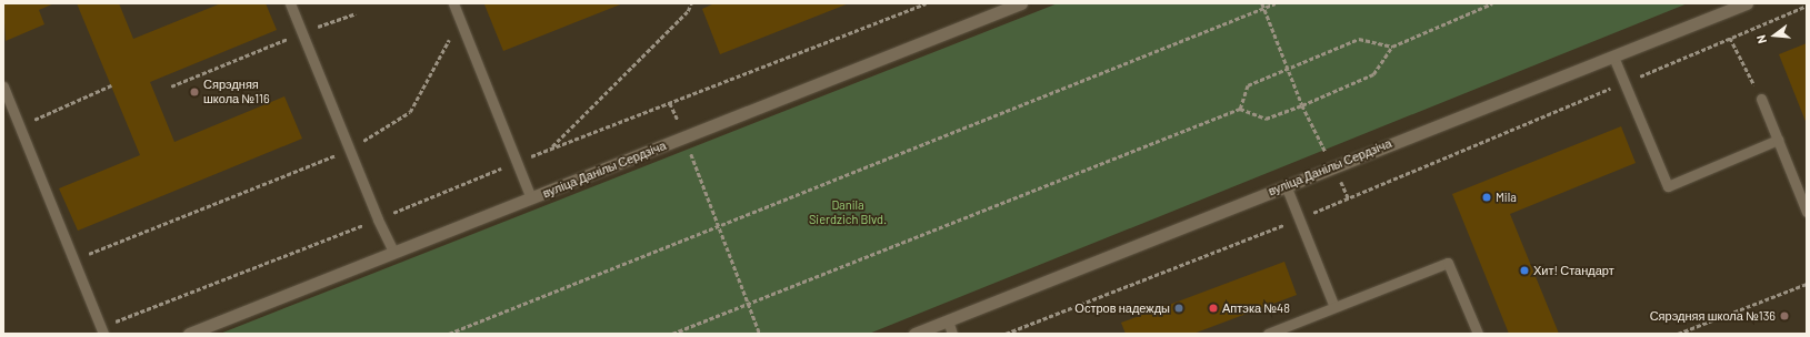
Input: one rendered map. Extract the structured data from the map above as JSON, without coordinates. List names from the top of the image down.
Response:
{
  "streets": {
    "street": ["вуліца Данілы Сердзіча"]
  },
  "parks": ["Danila Sierdzich Blvd."],
  "places": [
    "Сярэдняя школа №116",
    "Mila",
    "Хит! Стандарт",
    "Остров надежды",
    "Аптэка №48",
    "Сярэдняя школа №136"
  ],
  "north": "left"
}
